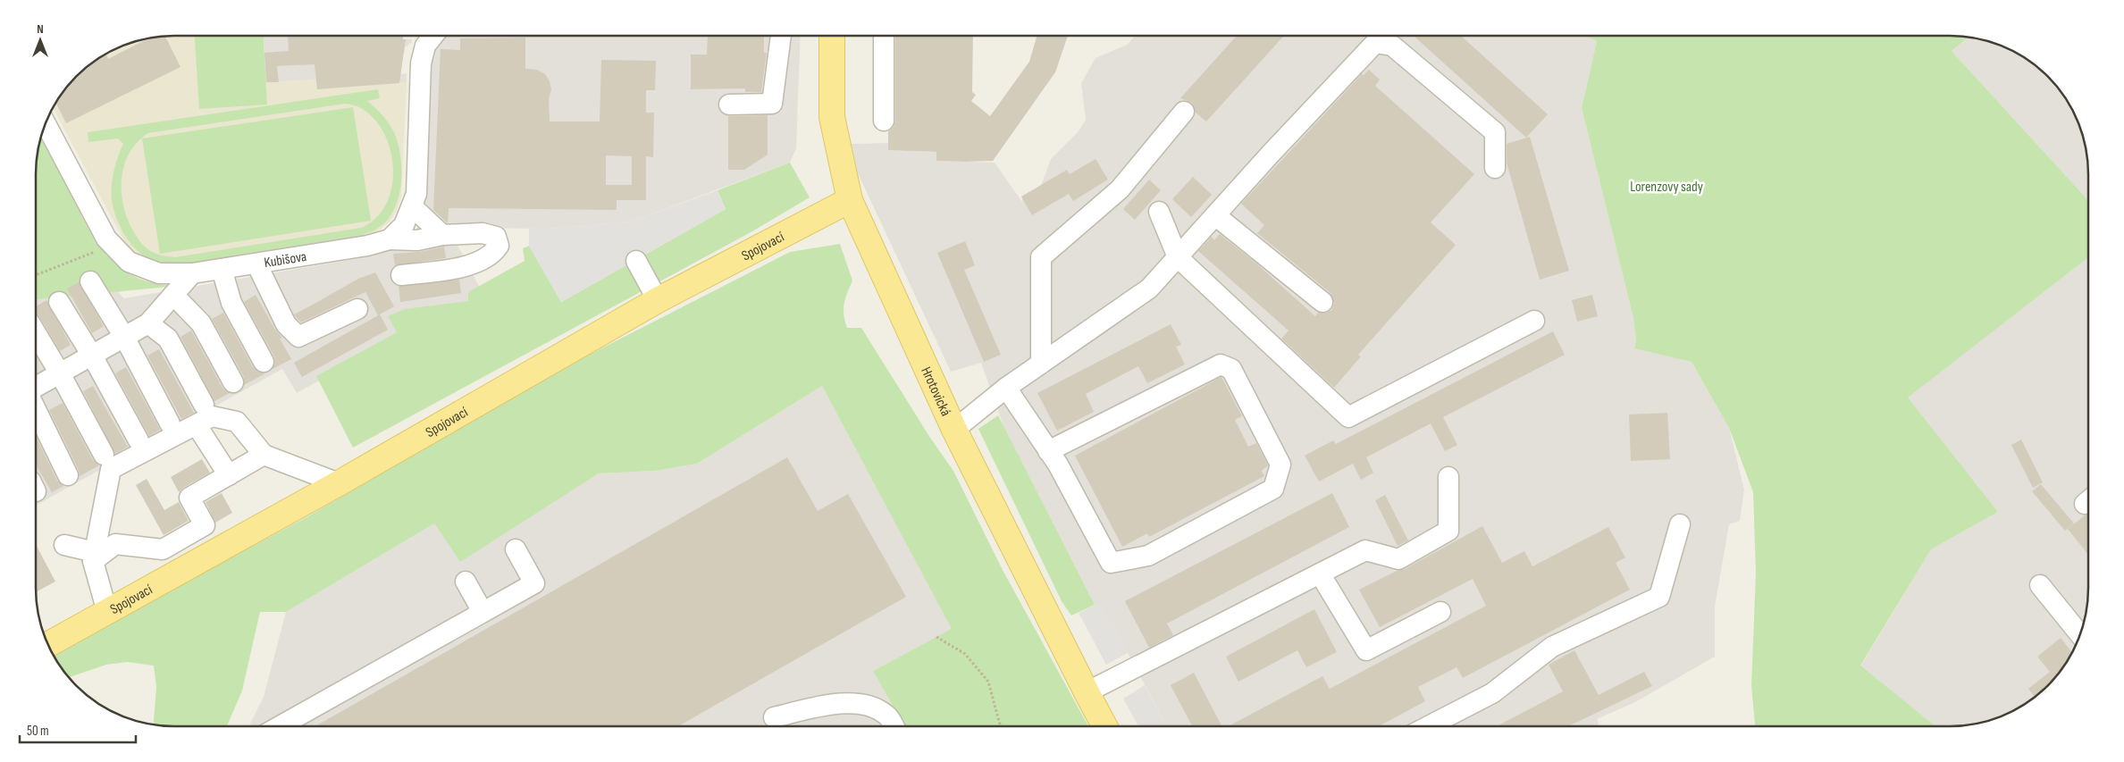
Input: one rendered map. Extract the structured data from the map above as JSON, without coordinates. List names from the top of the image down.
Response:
{
  "streets": {
    "main road": ["Spojovací", "Hrotovická"],
    "street": ["Kubišova"]
  },
  "crossings": [
    ["Spojovací", "Hrotovická"]
  ],
  "parks": ["Lorenzovy sady"],
  "scale_bar": "50 m",
  "north": "top"
}
